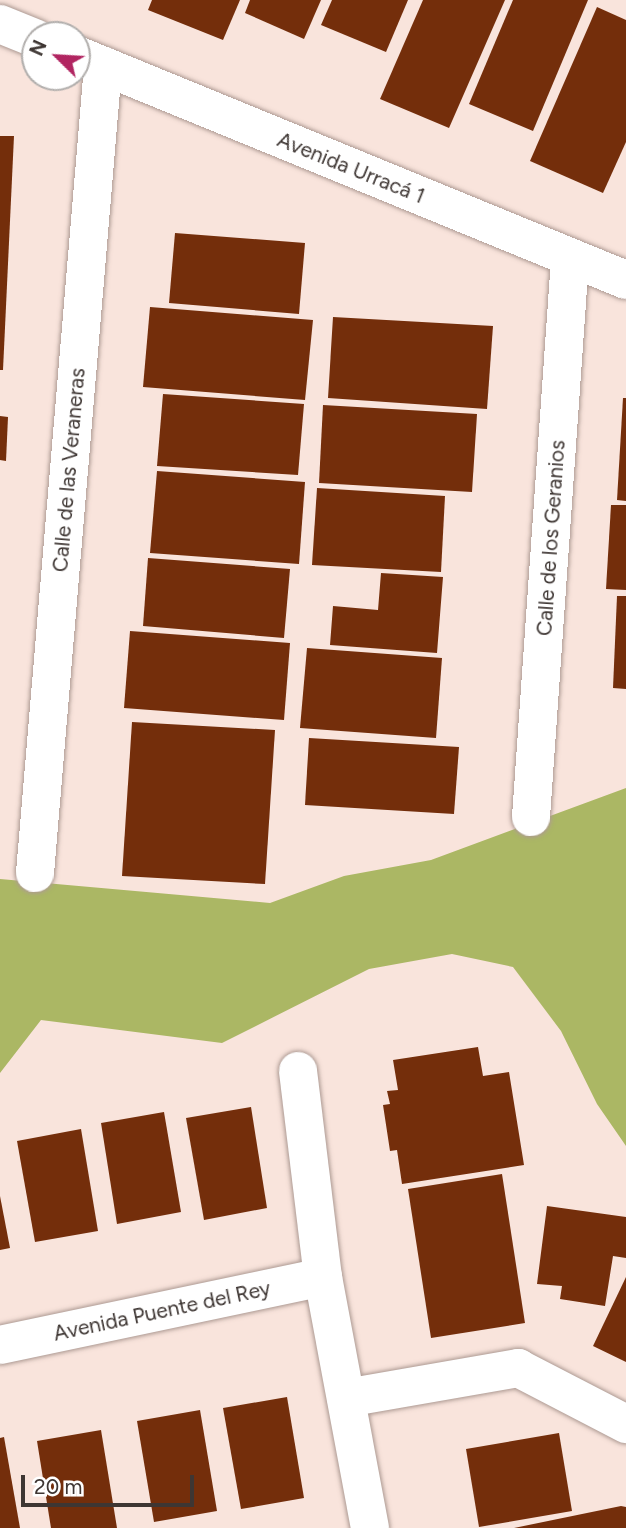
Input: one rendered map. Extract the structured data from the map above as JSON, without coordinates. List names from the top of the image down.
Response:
{
  "streets": {
    "street": [
      "Avenida Urracá 1",
      "Calle de las Veraneras",
      "Calle de los Geranios",
      "Avenida Puente del Rey"
    ]
  },
  "crossings": [
    ["Avenida Urracá 1", "Calle de los Geranios"]
  ],
  "scale_bar": "20 m",
  "north": "top left"
}
